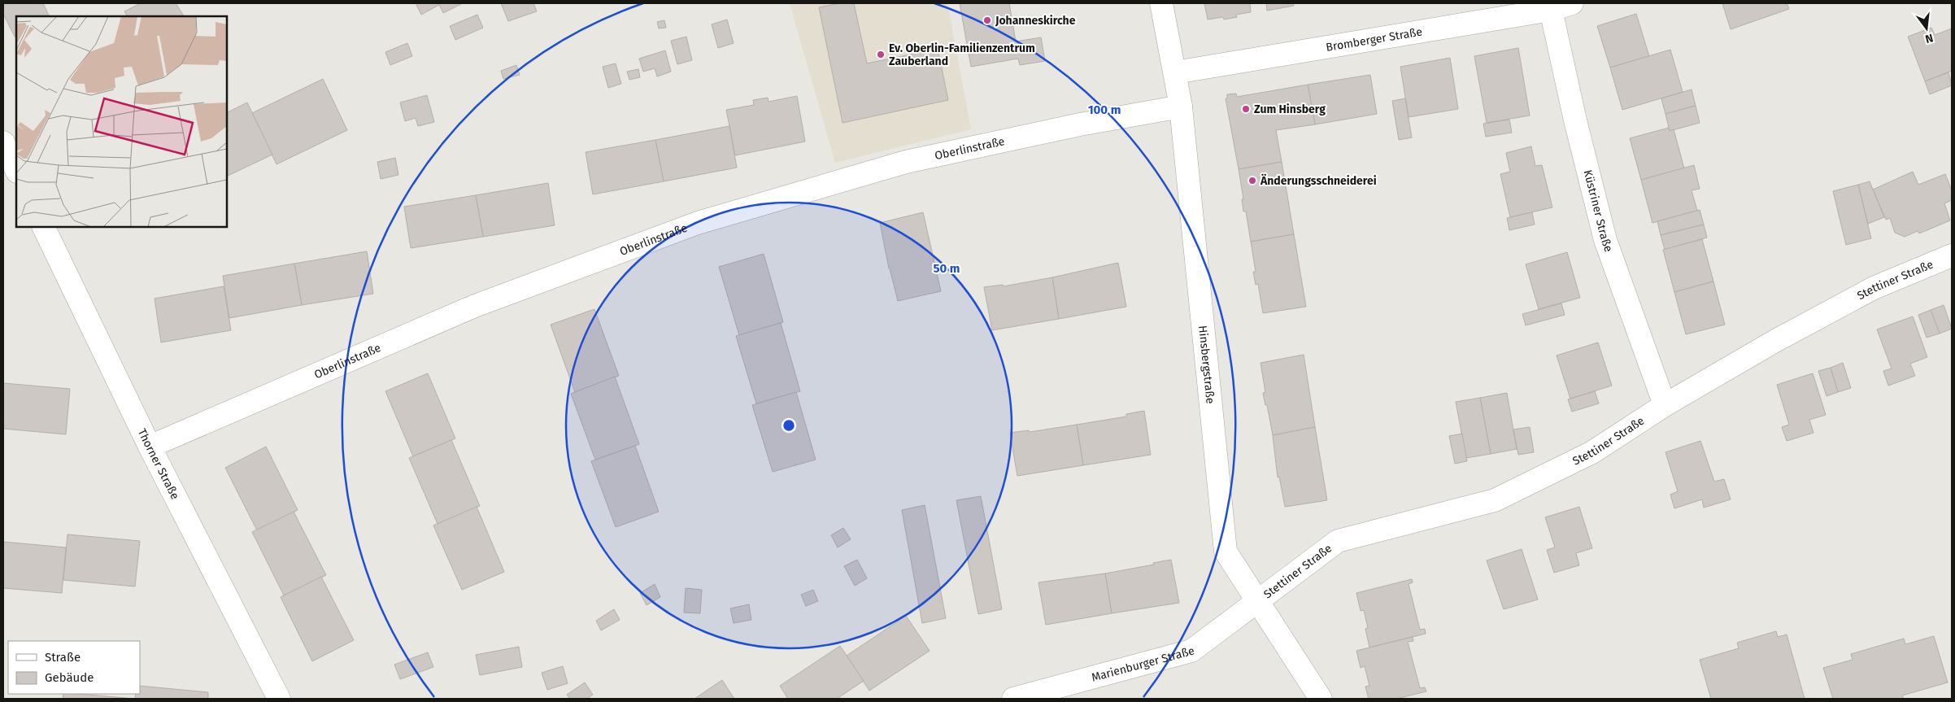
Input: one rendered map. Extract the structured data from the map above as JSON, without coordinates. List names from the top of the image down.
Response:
{
  "streets": {
    "street": [
      "Bromberger Straße",
      "Oberlinstraße",
      "Küstriner Straße",
      "Stettiner Straße",
      "Hinsbergstraße",
      "Thorner Straße",
      "Marienburger Straße"
    ]
  },
  "crossings": [
    ["Bromberger Straße", "Küstriner Straße"],
    ["Bromberger Straße", "Hinsbergstraße"],
    ["Oberlinstraße", "Hinsbergstraße"],
    ["Oberlinstraße", "Thorner Straße"],
    ["Küstriner Straße", "Stettiner Straße"],
    ["Stettiner Straße", "Hinsbergstraße"],
    ["Stettiner Straße", "Marienburger Straße"],
    ["Hinsbergstraße", "Marienburger Straße"]
  ],
  "places": [
    "Johanneskirche",
    "Ev. Oberlin-Familienzentrum Zauberland",
    "Zum Hinsberg",
    "Änderungsschneiderei"
  ],
  "legend": ["Straße", "Gebäude"],
  "north": "bottom",
  "rings": ["100 m", "50 m"]
}
